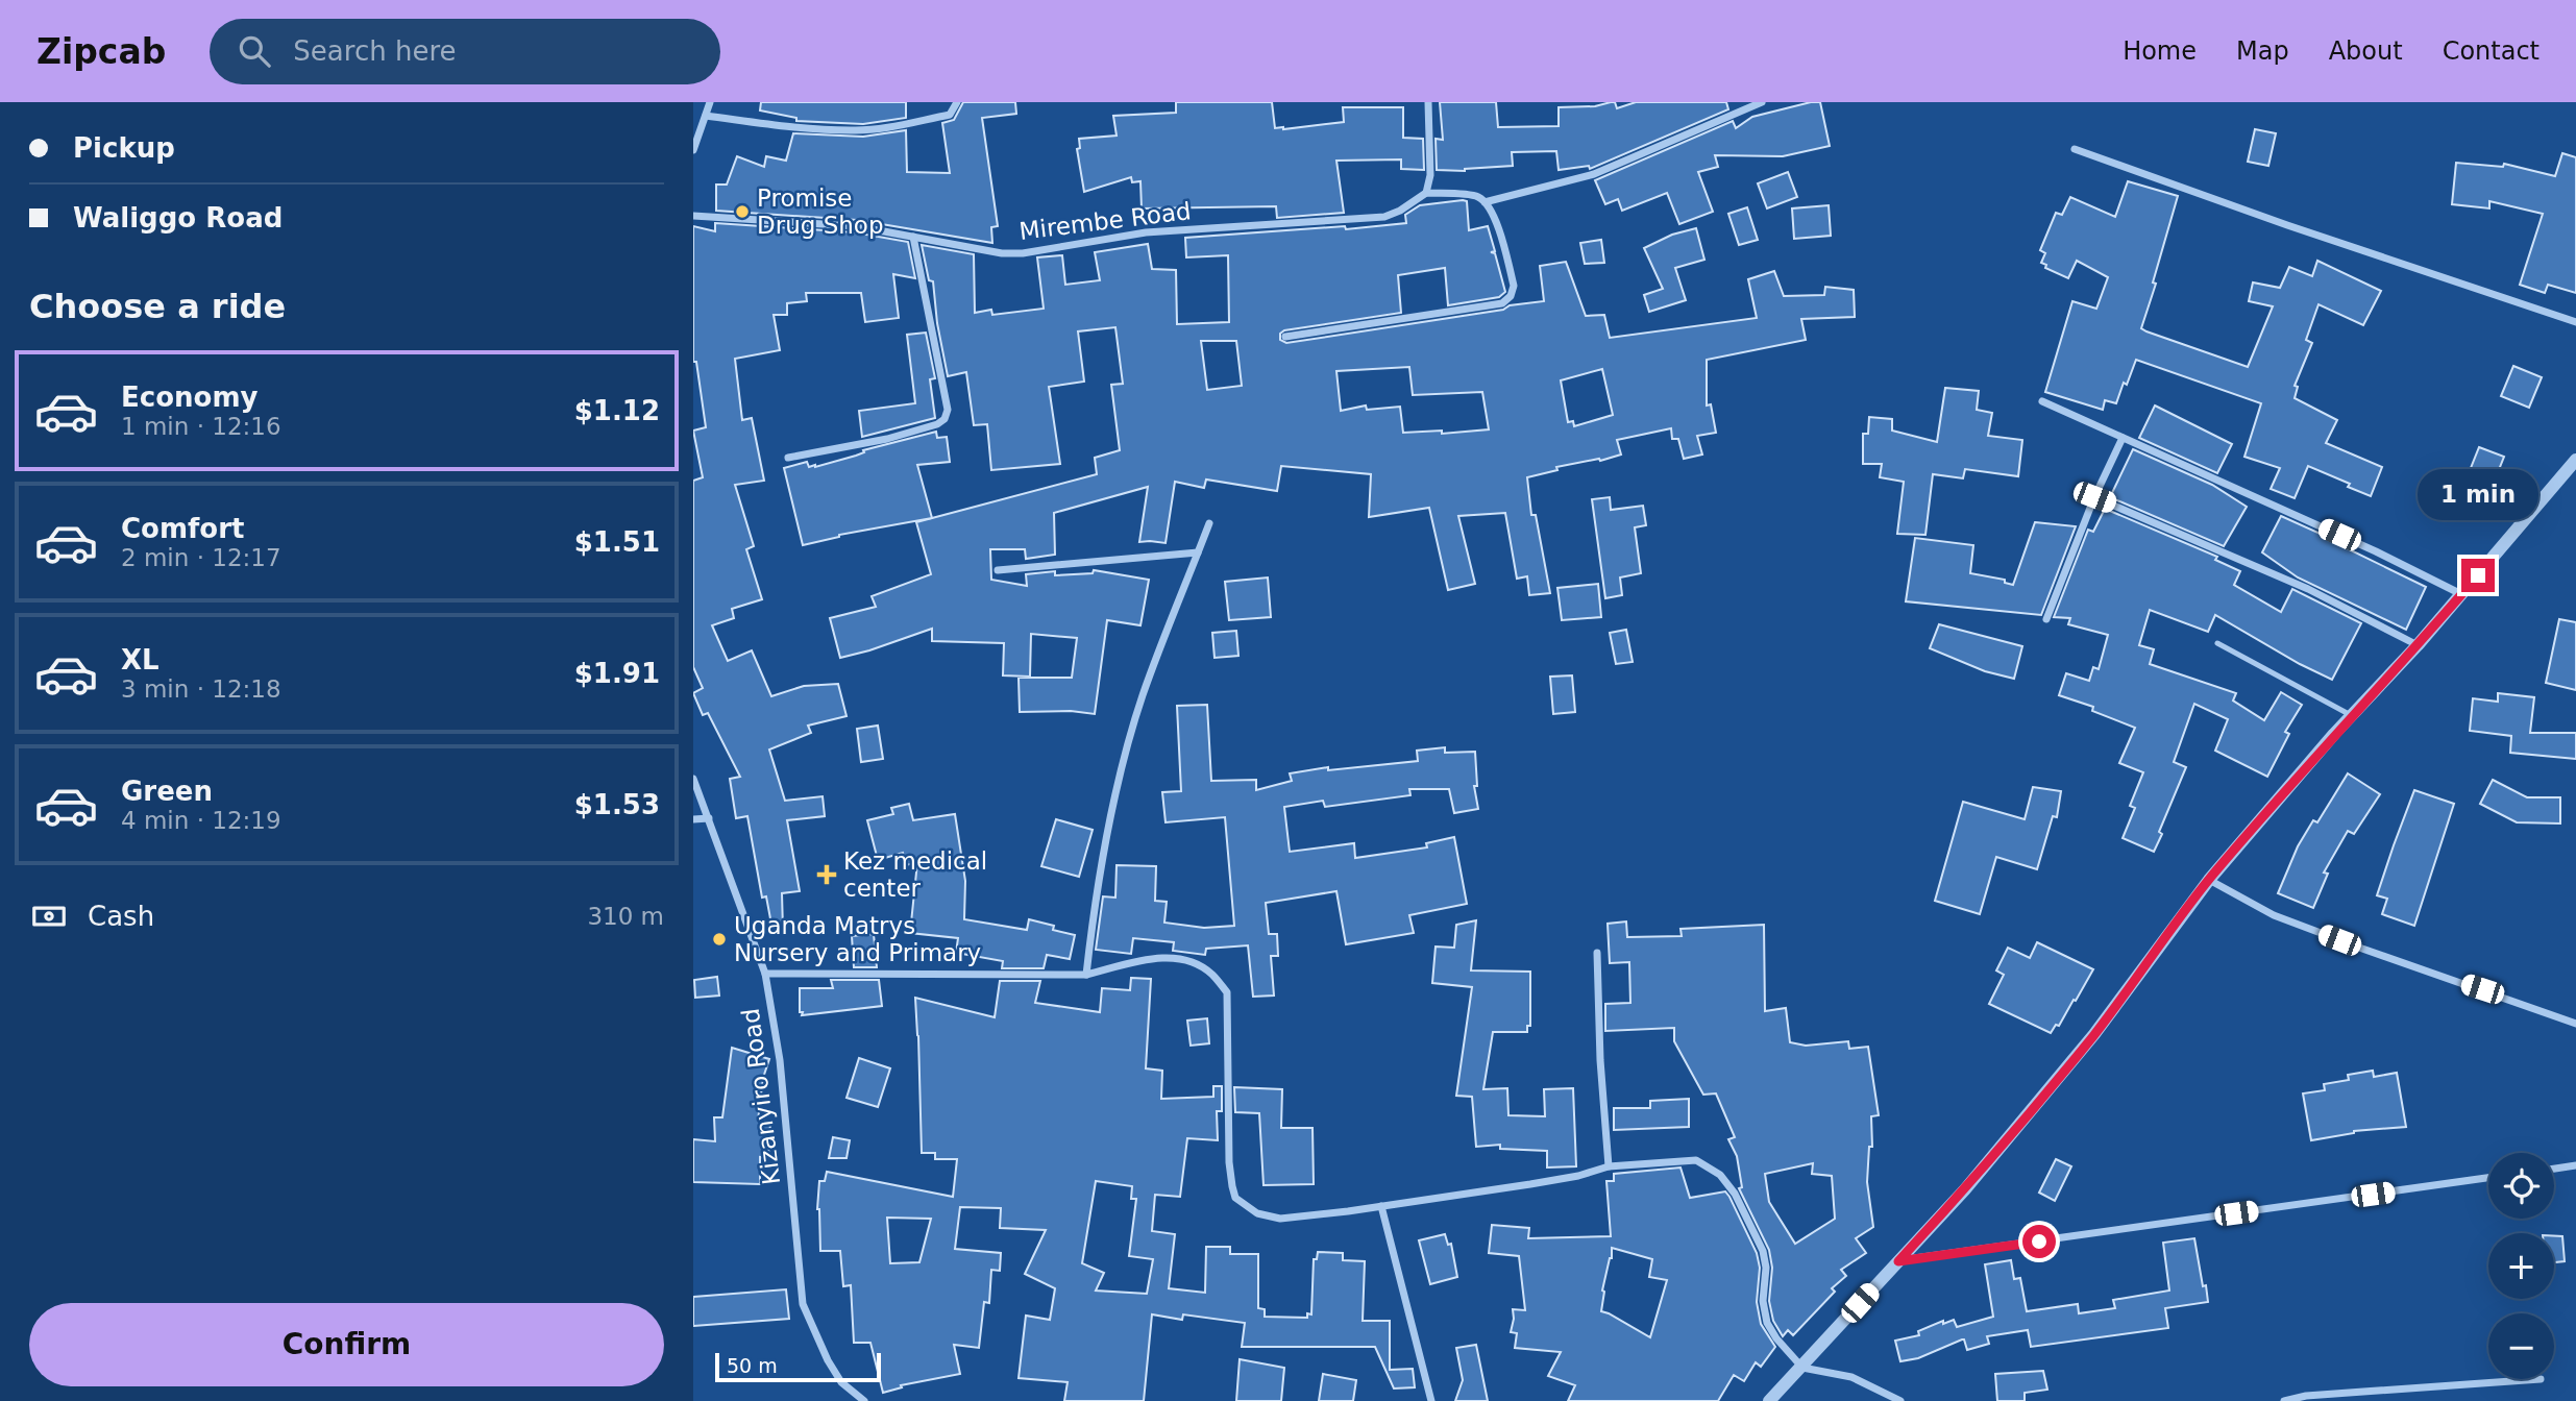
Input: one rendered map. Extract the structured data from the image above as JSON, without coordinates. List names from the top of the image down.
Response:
{
  "streets": {
    "street": ["Mirembe Road", "Kizanyiro Road"]
  },
  "places": {
    "other": ["Promise Drug Shop", "Uganda Matrys Nursery and Primary"],
    "health": ["Kez medical center"]
  },
  "scale_bar": "50 m",
  "page": {
    "header": "Zipcab",
    "search": "Search here",
    "nav": [
      "Home",
      "Map",
      "About",
      "Contact"
    ],
    "banner": ["Pickup", "Waliggo Road"],
    "heading": "Choose a ride",
    "list": [
      {
        "name": "Economy",
        "note": "1 min · 12:16",
        "value": "$1.12"
      },
      {
        "name": "Comfort",
        "note": "2 min · 12:17",
        "value": "$1.51"
      },
      {
        "name": "XL",
        "note": "3 min · 12:18",
        "value": "$1.91"
      },
      {
        "name": "Green",
        "note": "4 min · 12:19",
        "value": "$1.53"
      }
    ],
    "bubble": "1 min",
    "pay": ["Cash", "310 m"],
    "map_buttons": ["+", "−"],
    "buttons": "Confirm",
    "scale": "50 m"
  }
}
